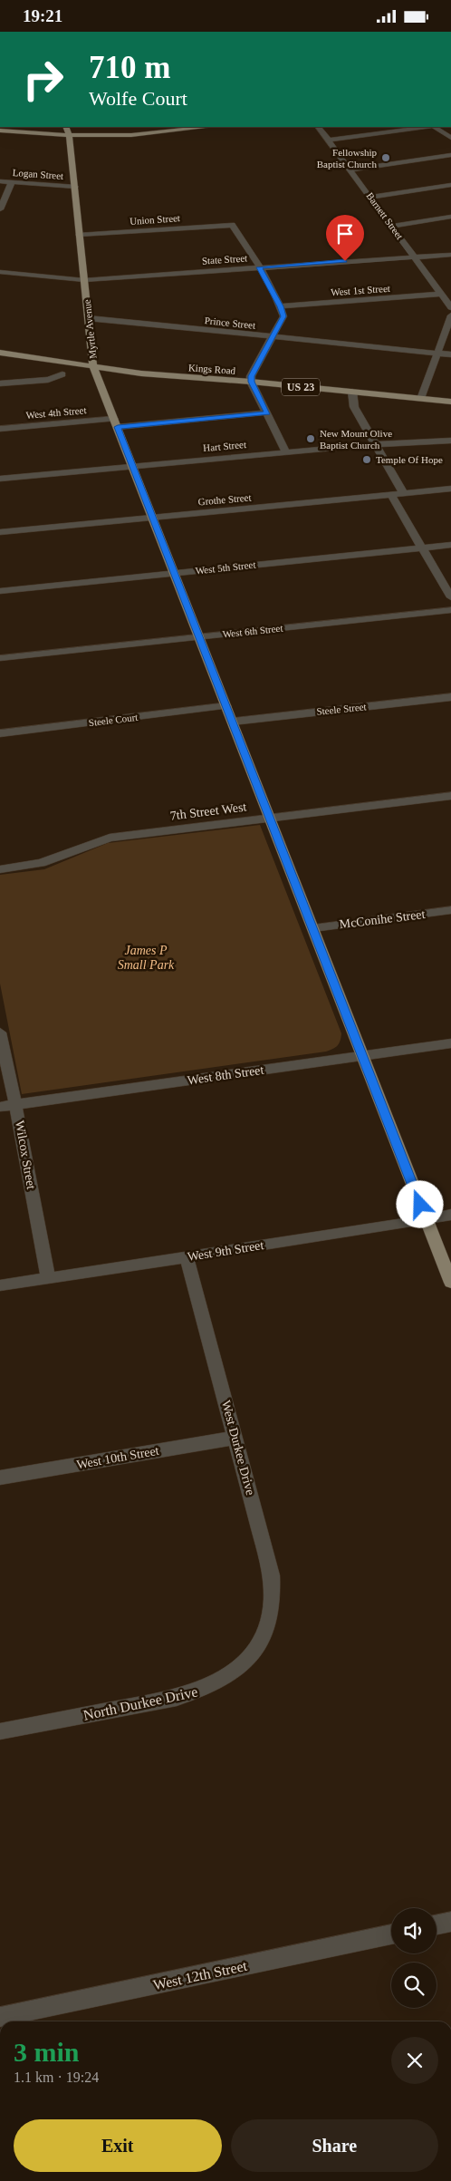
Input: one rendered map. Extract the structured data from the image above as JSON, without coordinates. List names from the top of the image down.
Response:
{
  "streets": {
    "main road": ["Myrtle Avenue", "Kings Road", "US 23"],
    "street": [
      "Logan Street",
      "Barnett Street",
      "Union Street",
      "State Street",
      "West 1st Street",
      "Prince Street",
      "West 4th Street",
      "Hart Street",
      "Grothe Street",
      "West 5th Street",
      "West 6th Street",
      "Steele Street",
      "Steele Court",
      "7th Street West",
      "McConihe Street",
      "West 8th Street",
      "Wilcox Street",
      "West 9th Street",
      "West Durkee Drive",
      "West 10th Street",
      "North Durkee Drive",
      "West 12th Street"
    ]
  },
  "crossings": [
    ["Logan Street", "Myrtle Avenue"],
    ["Barnett Street", "State Street"],
    ["Barnett Street", "West 1st Street"],
    ["Union Street", "State Street"],
    ["Union Street", "Myrtle Avenue"],
    ["State Street", "Myrtle Avenue"],
    ["Prince Street", "Myrtle Avenue"],
    ["Myrtle Avenue", "Kings Road"],
    ["Myrtle Avenue", "West 4th Street"],
    ["Myrtle Avenue", "Hart Street"],
    ["Myrtle Avenue", "Grothe Street"],
    ["Myrtle Avenue", "West 5th Street"],
    ["Myrtle Avenue", "West 6th Street"],
    ["Myrtle Avenue", "Steele Street"],
    ["Myrtle Avenue", "Steele Court"],
    ["Myrtle Avenue", "7th Street West"],
    ["Myrtle Avenue", "McConihe Street"],
    ["Myrtle Avenue", "West 8th Street"],
    ["Myrtle Avenue", "West 9th Street"],
    ["West 8th Street", "Wilcox Street"],
    ["Wilcox Street", "West 9th Street"],
    ["West 9th Street", "West Durkee Drive"],
    ["West Durkee Drive", "West 10th Street"],
    ["West Durkee Drive", "North Durkee Drive"]
  ],
  "parks": ["James P Small Park"],
  "places": ["Fellowship Baptist Church", "New Mount Olive Baptist Church", "Temple Of Hope"],
  "page": {
    "status": "19:21",
    "turn": ["710 m", "Wolfe Court"],
    "heading": ["3 min", "1.1 km · 19:24"],
    "buttons": ["Exit", "Share"]
  }
}
